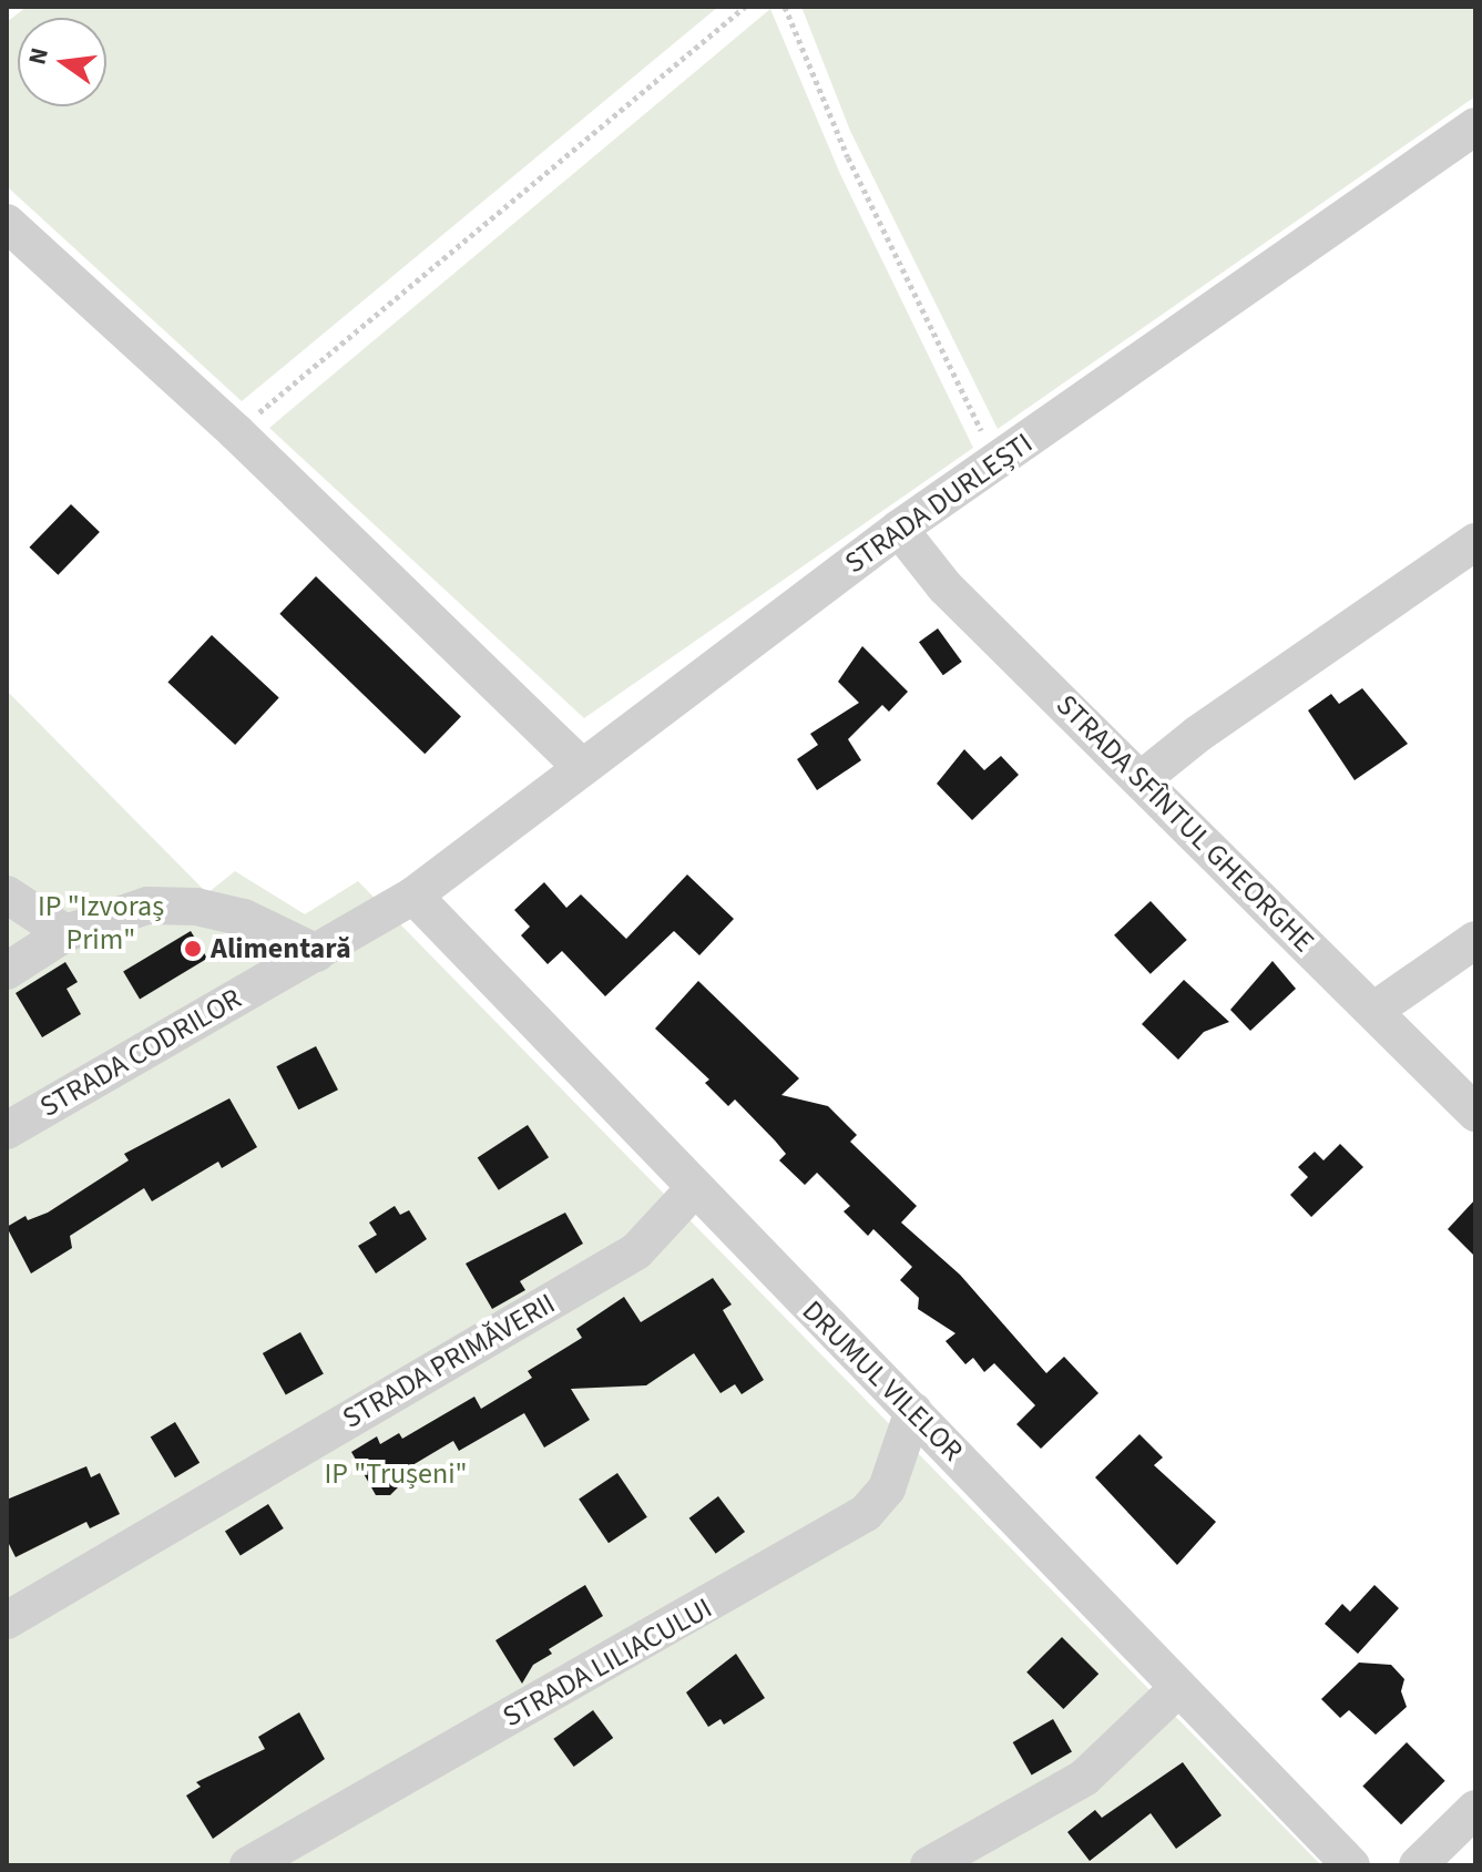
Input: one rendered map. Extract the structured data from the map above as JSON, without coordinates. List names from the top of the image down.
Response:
{
  "streets": {
    "street": [
      "STRADA DURLEȘTI",
      "STRADA SFÎNTUL GHEORGHE",
      "STRADA CODRILOR",
      "STRADA PRIMĂVERII",
      "DRUMUL VILELOR",
      "STRADA LILIACULUI"
    ]
  },
  "crossings": [
    ["STRADA DURLEȘTI", "STRADA SFÎNTUL GHEORGHE"],
    ["STRADA DURLEȘTI", "STRADA CODRILOR"],
    ["STRADA DURLEȘTI", "DRUMUL VILELOR"],
    ["STRADA CODRILOR", "DRUMUL VILELOR"],
    ["STRADA PRIMĂVERII", "DRUMUL VILELOR"],
    ["DRUMUL VILELOR", "STRADA LILIACULUI"]
  ],
  "parks": ["IP \"Izvoraș Prim\"", "IP \"Trușeni\""],
  "places": ["Alimentară"],
  "north": "left"
}
